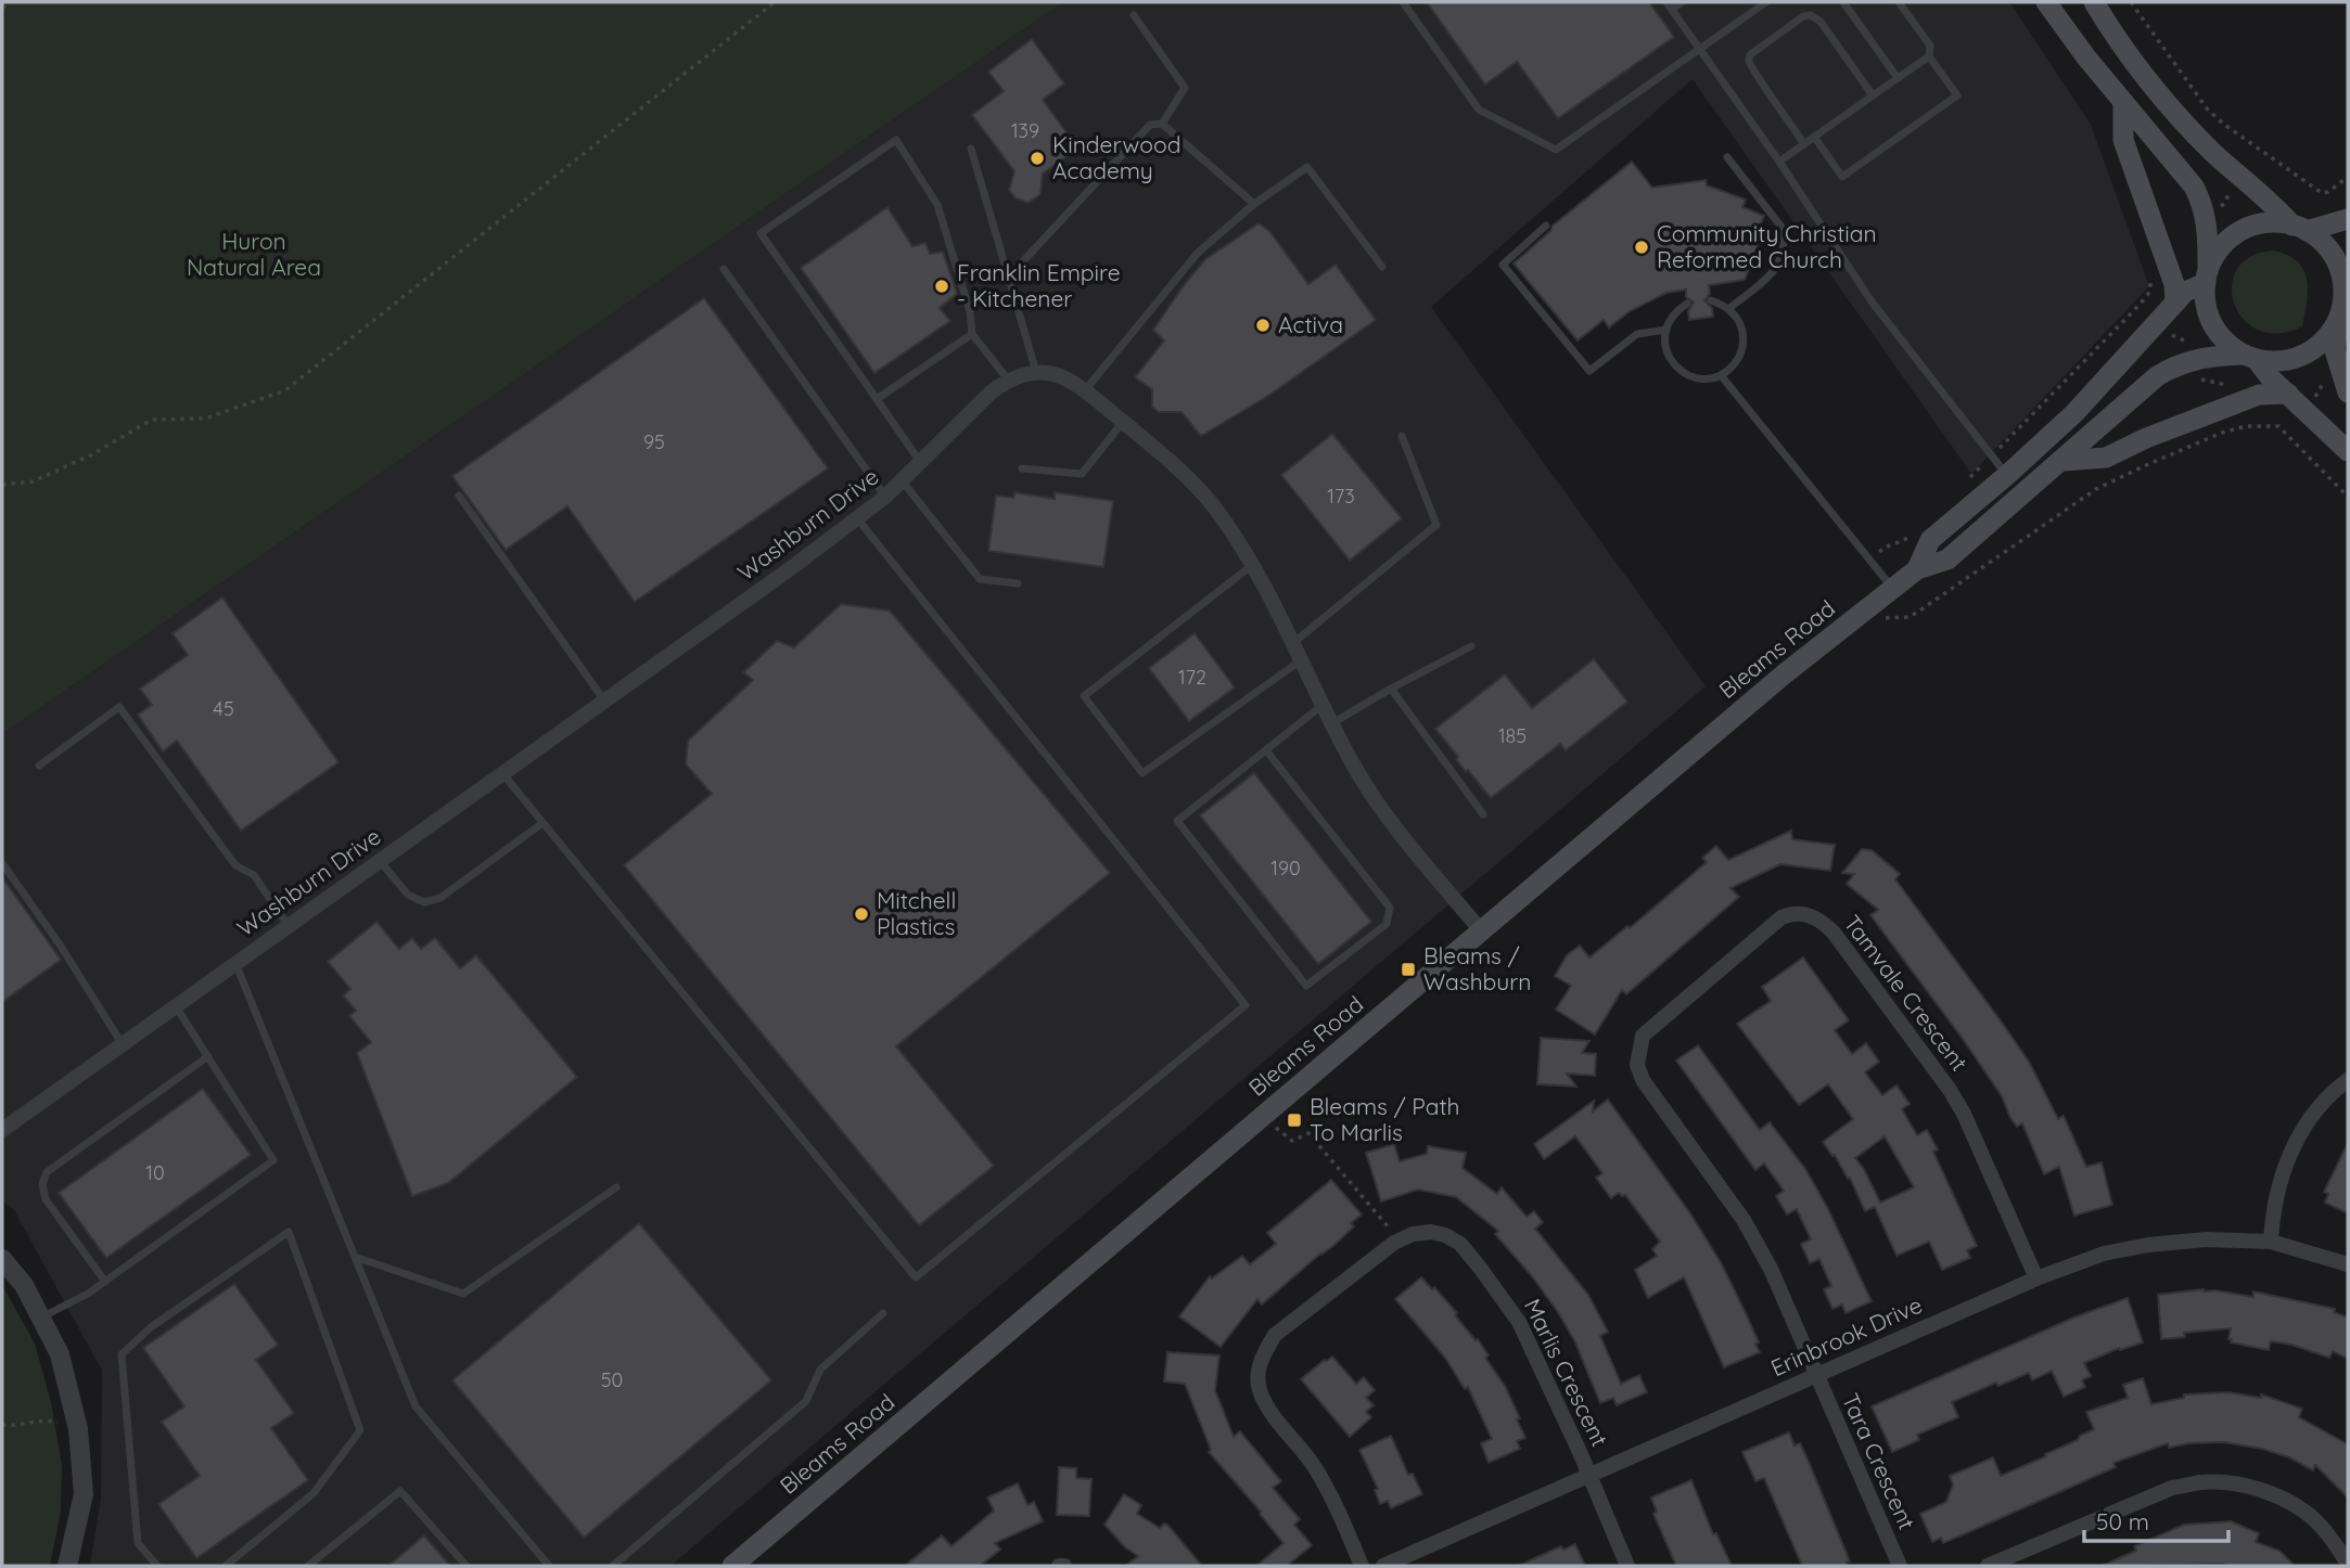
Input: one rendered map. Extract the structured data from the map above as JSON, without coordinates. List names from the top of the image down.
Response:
{
  "streets": {
    "main road": ["Bleams Road"],
    "street": [
      "Washburn Drive",
      "Tamvale Crescent",
      "Erinbrook Drive",
      "Marlis Crescent",
      "Tara Crescent"
    ]
  },
  "crossings": [
    ["Tamvale Crescent", "Erinbrook Drive"],
    ["Tamvale Crescent", "Tara Crescent"],
    ["Erinbrook Drive", "Marlis Crescent"],
    ["Erinbrook Drive", "Tara Crescent"]
  ],
  "parks": ["Huron Natural Area"],
  "places": {
    "other": [
      "Kinderwood Academy",
      "Community Christian Reformed Church",
      "Franklin Empire - Kitchener",
      "Activa",
      "Mitchell Plastics"
    ],
    "transit": ["Bleams / Washburn", "Bleams / Path To Marlis"]
  },
  "house_numbers": [
    "139",
    "95",
    "173",
    "172",
    "45",
    "185",
    "190",
    "10",
    "50"
  ],
  "scale_bar": "50 m"
}
